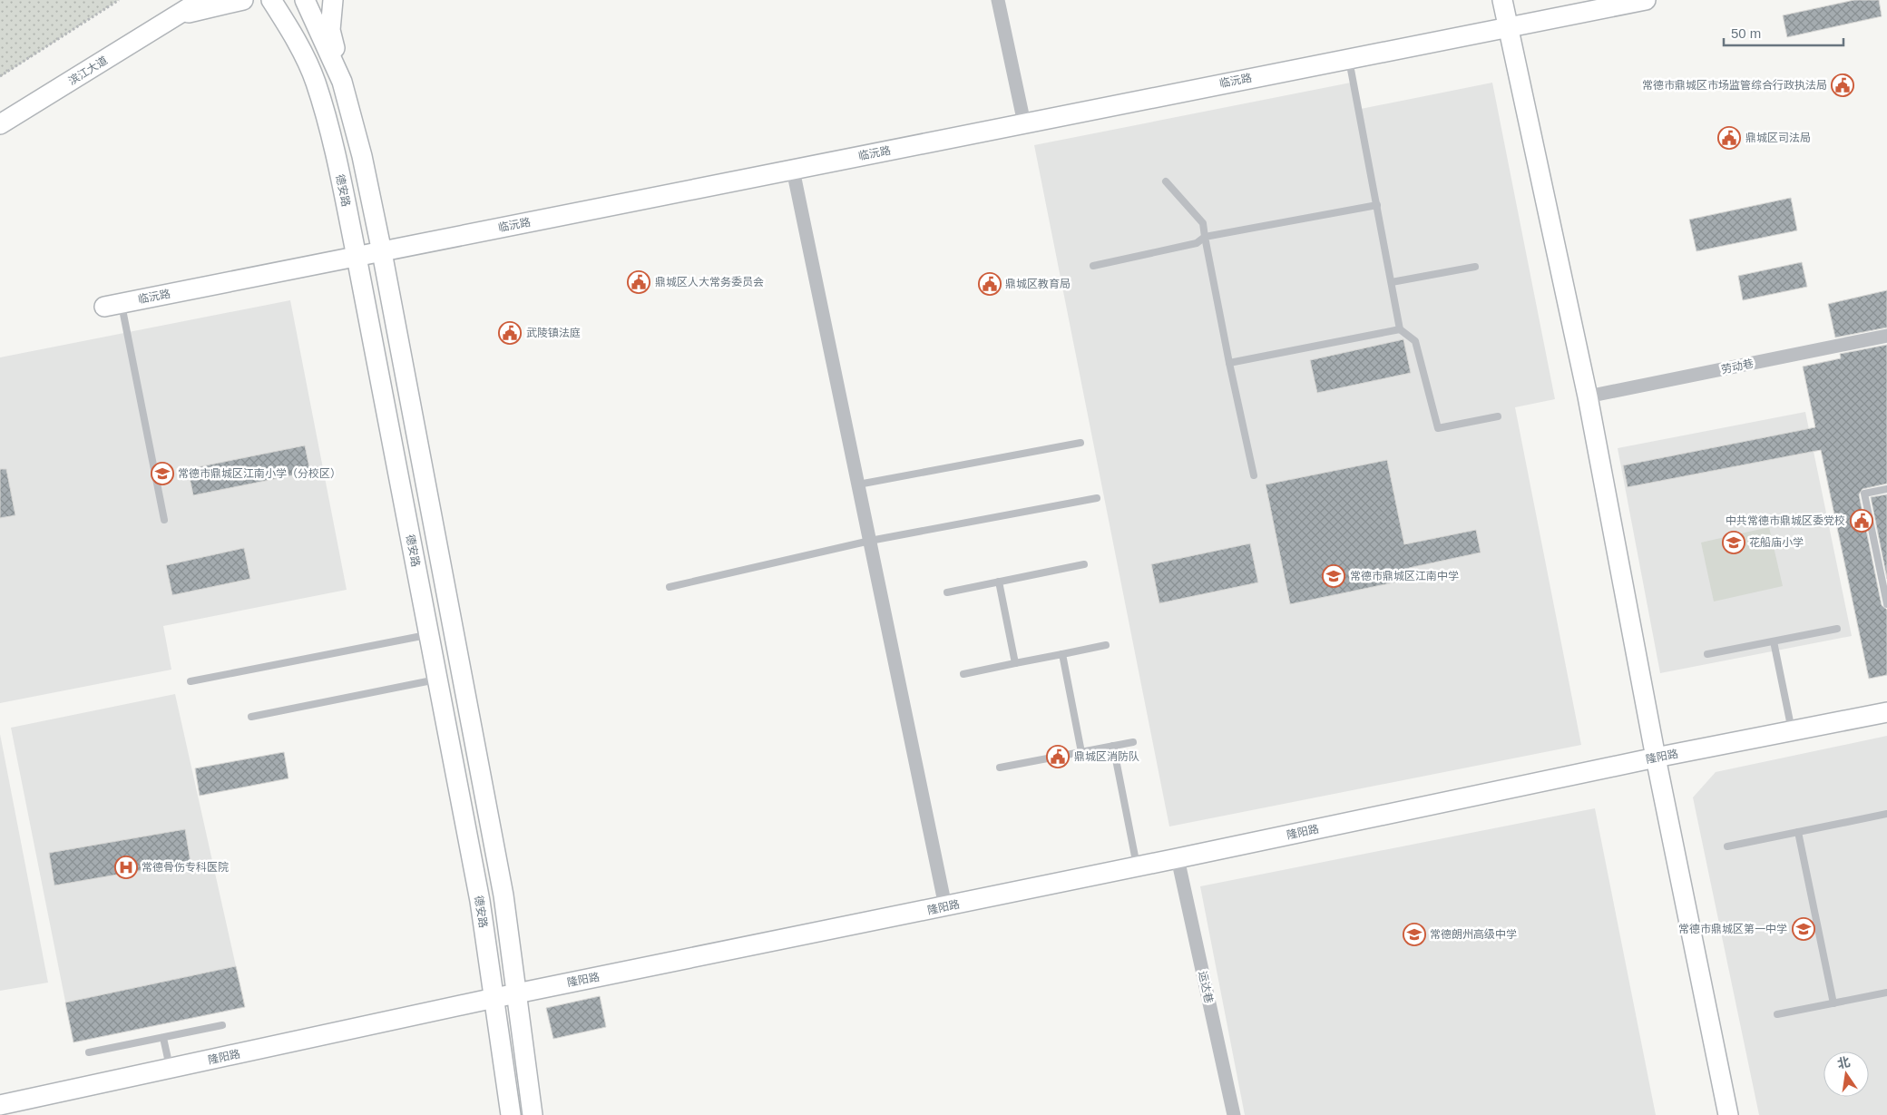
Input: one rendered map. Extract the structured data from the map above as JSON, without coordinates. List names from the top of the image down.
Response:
{
  "streets": {
    "street": [
      "滨江大道",
      "临沅路",
      "德安路",
      "劳动巷",
      "隆阳路",
      "运达巷"
    ]
  },
  "crossings": [
    ["临沅路", "德安路"],
    ["德安路", "隆阳路"],
    ["隆阳路", "运达巷"]
  ],
  "places": {
    "public building": [
      "常德市鼎城区市场监管综合行政执法局",
      "鼎城区司法局",
      "鼎城区人大常务委员会",
      "鼎城区教育局",
      "武陵镇法庭",
      "中共常德市鼎城区委党校",
      "鼎城区消防队"
    ],
    "school or university": [
      "常德市鼎城区江南小学（分校区）",
      "花船庙小学",
      "常德市鼎城区江南中学",
      "常德市鼎城区第一中学",
      "常德朗州高级中学"
    ],
    "hospital": ["常德骨伤专科医院"]
  },
  "scale_bar": "50 m",
  "north": "top"
}
